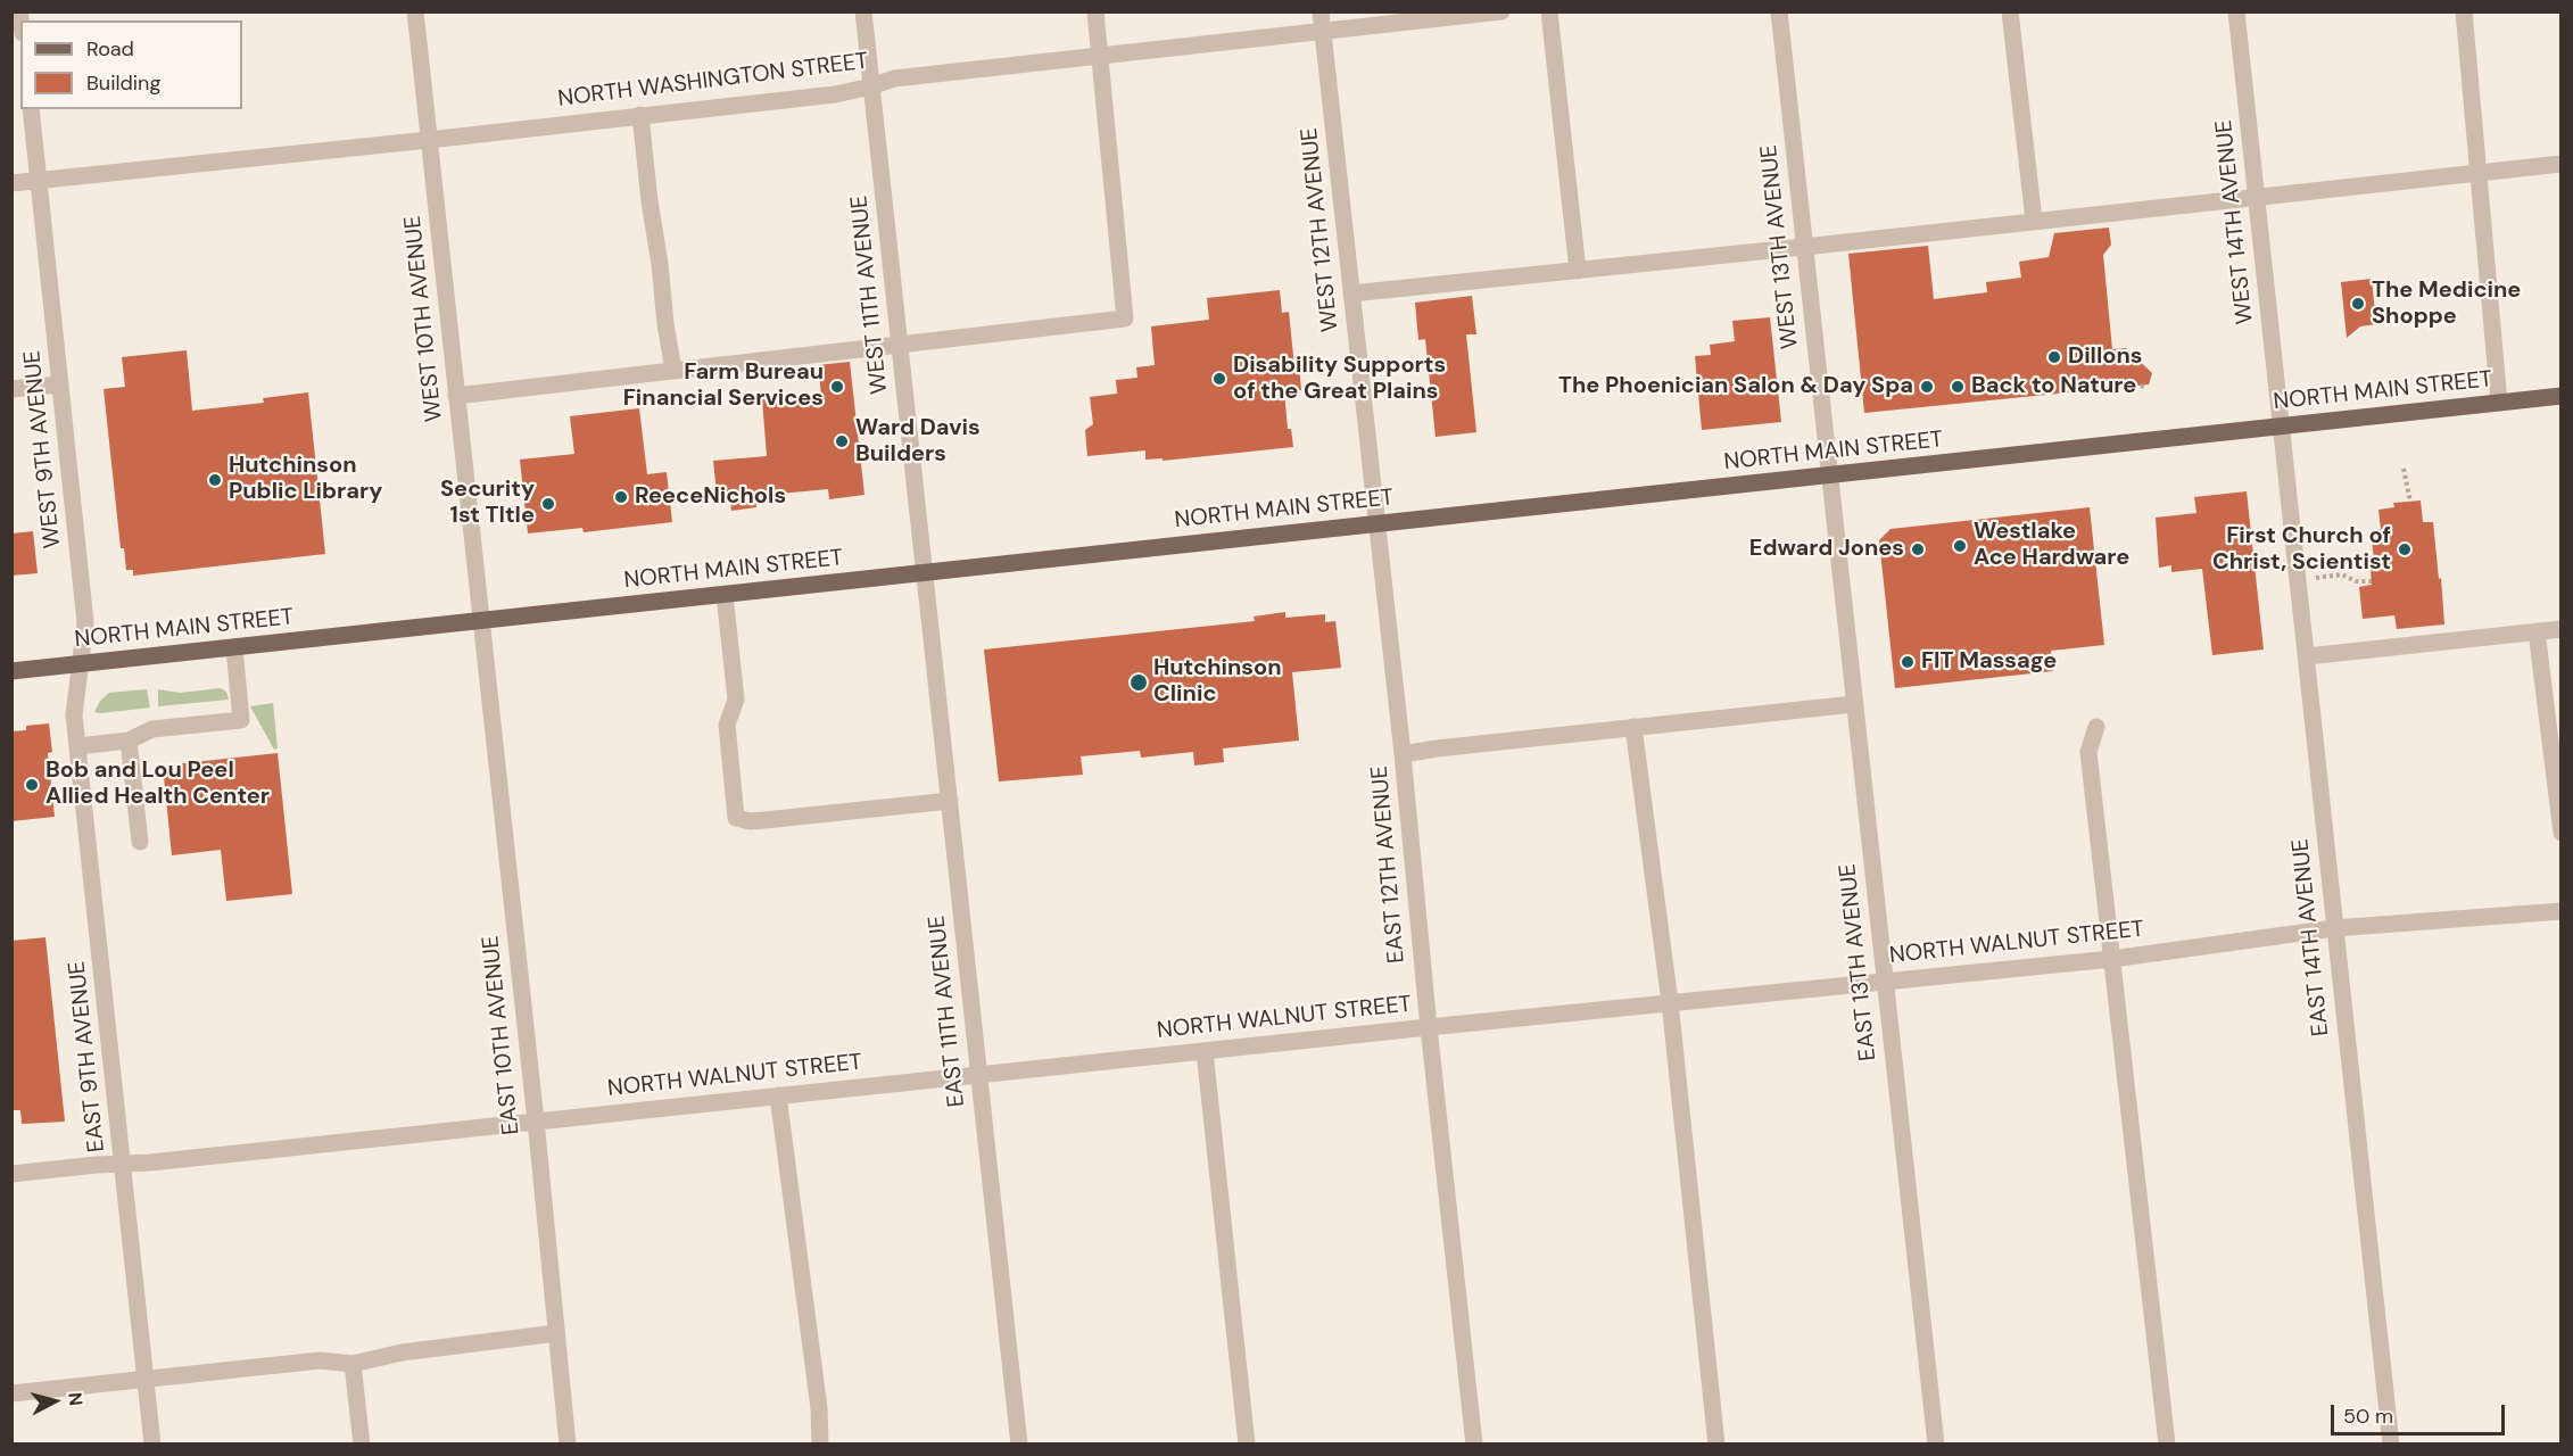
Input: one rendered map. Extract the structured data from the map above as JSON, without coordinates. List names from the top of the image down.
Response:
{
  "streets": {
    "main road": ["NORTH MAIN STREET"],
    "street": [
      "NORTH WASHINGTON STREET",
      "WEST 14TH AVENUE",
      "WEST 12TH AVENUE",
      "WEST 13TH AVENUE",
      "WEST 11TH AVENUE",
      "WEST 10TH AVENUE",
      "WEST 9TH AVENUE",
      "EAST 12TH AVENUE",
      "EAST 14TH AVENUE",
      "NORTH WALNUT STREET",
      "EAST 13TH AVENUE",
      "EAST 11TH AVENUE",
      "EAST 10TH AVENUE",
      "EAST 9TH AVENUE"
    ]
  },
  "crossings": [
    ["NORTH WASHINGTON STREET", "WEST 12TH AVENUE"],
    ["NORTH WASHINGTON STREET", "WEST 11TH AVENUE"],
    ["NORTH WASHINGTON STREET", "WEST 10TH AVENUE"],
    ["NORTH WASHINGTON STREET", "WEST 9TH AVENUE"],
    ["WEST 14TH AVENUE", "NORTH MAIN STREET"],
    ["WEST 14TH AVENUE", "EAST 14TH AVENUE"],
    ["WEST 12TH AVENUE", "NORTH MAIN STREET"],
    ["WEST 12TH AVENUE", "EAST 12TH AVENUE"],
    ["WEST 13TH AVENUE", "NORTH MAIN STREET"],
    ["WEST 13TH AVENUE", "EAST 13TH AVENUE"],
    ["WEST 11TH AVENUE", "NORTH MAIN STREET"],
    ["WEST 11TH AVENUE", "EAST 11TH AVENUE"],
    ["WEST 10TH AVENUE", "NORTH MAIN STREET"],
    ["WEST 10TH AVENUE", "EAST 10TH AVENUE"],
    ["NORTH MAIN STREET", "WEST 9TH AVENUE"],
    ["NORTH MAIN STREET", "EAST 12TH AVENUE"],
    ["NORTH MAIN STREET", "EAST 14TH AVENUE"],
    ["NORTH MAIN STREET", "EAST 13TH AVENUE"],
    ["NORTH MAIN STREET", "EAST 11TH AVENUE"],
    ["NORTH MAIN STREET", "EAST 10TH AVENUE"],
    ["NORTH MAIN STREET", "EAST 9TH AVENUE"],
    ["WEST 9TH AVENUE", "EAST 9TH AVENUE"],
    ["EAST 12TH AVENUE", "NORTH WALNUT STREET"],
    ["EAST 14TH AVENUE", "NORTH WALNUT STREET"],
    ["NORTH WALNUT STREET", "EAST 13TH AVENUE"],
    ["NORTH WALNUT STREET", "EAST 11TH AVENUE"],
    ["NORTH WALNUT STREET", "EAST 10TH AVENUE"],
    ["NORTH WALNUT STREET", "EAST 9TH AVENUE"]
  ],
  "places": [
    "The Medicine Shoppe",
    "Dillons",
    "Disability Supports of the Great Plains",
    "Farm Bureau Financial Services",
    "The Phoenician Salon & Day Spa",
    "Back to Nature",
    "Ward Davis Builders",
    "Hutchinson Public Library",
    "ReeceNichols",
    "Security 1st TItle",
    "Westlake Ace Hardware",
    "Edward Jones",
    "First Church of Christ, Scientist",
    "FIT Massage",
    "Hutchinson Clinic",
    "Bob and Lou Peel Allied Health Center"
  ],
  "legend": ["Road", "Building"],
  "scale_bar": "50 m",
  "north": "right"
}
